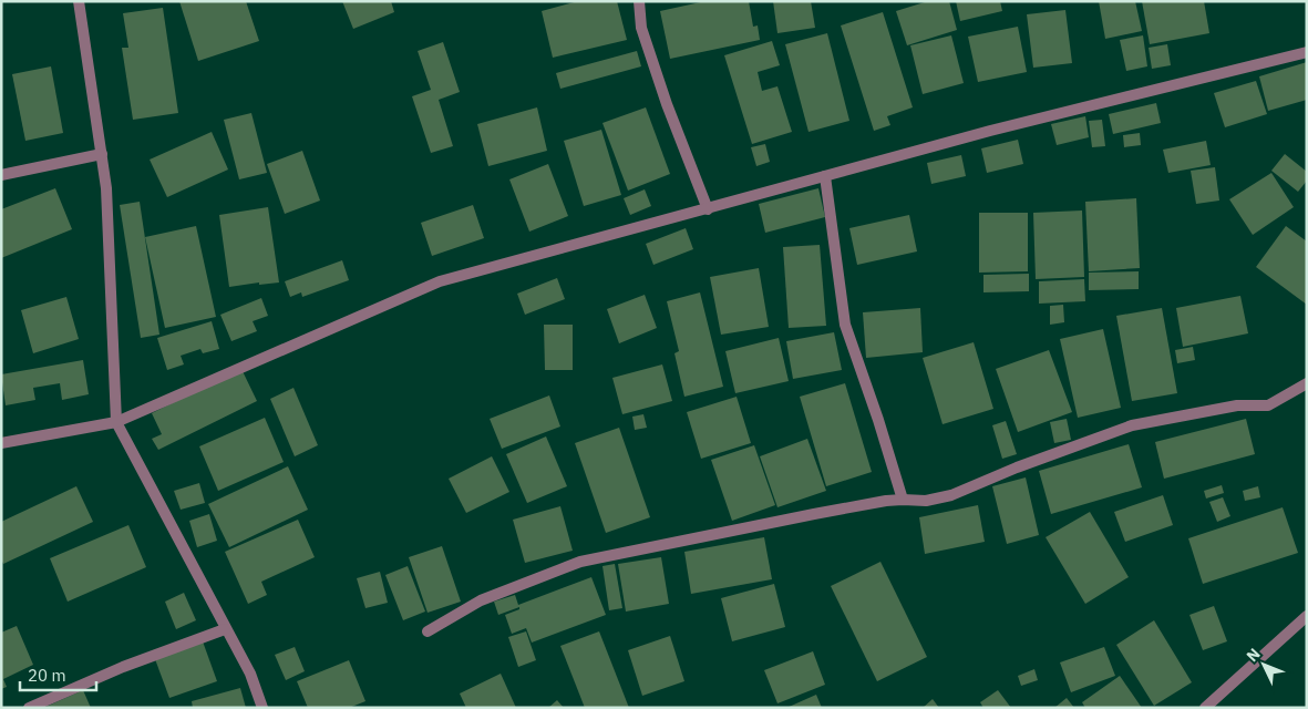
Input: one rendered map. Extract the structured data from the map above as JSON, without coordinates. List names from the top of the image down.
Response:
{
  "scale_bar": "20 m",
  "north": "top left"
}
